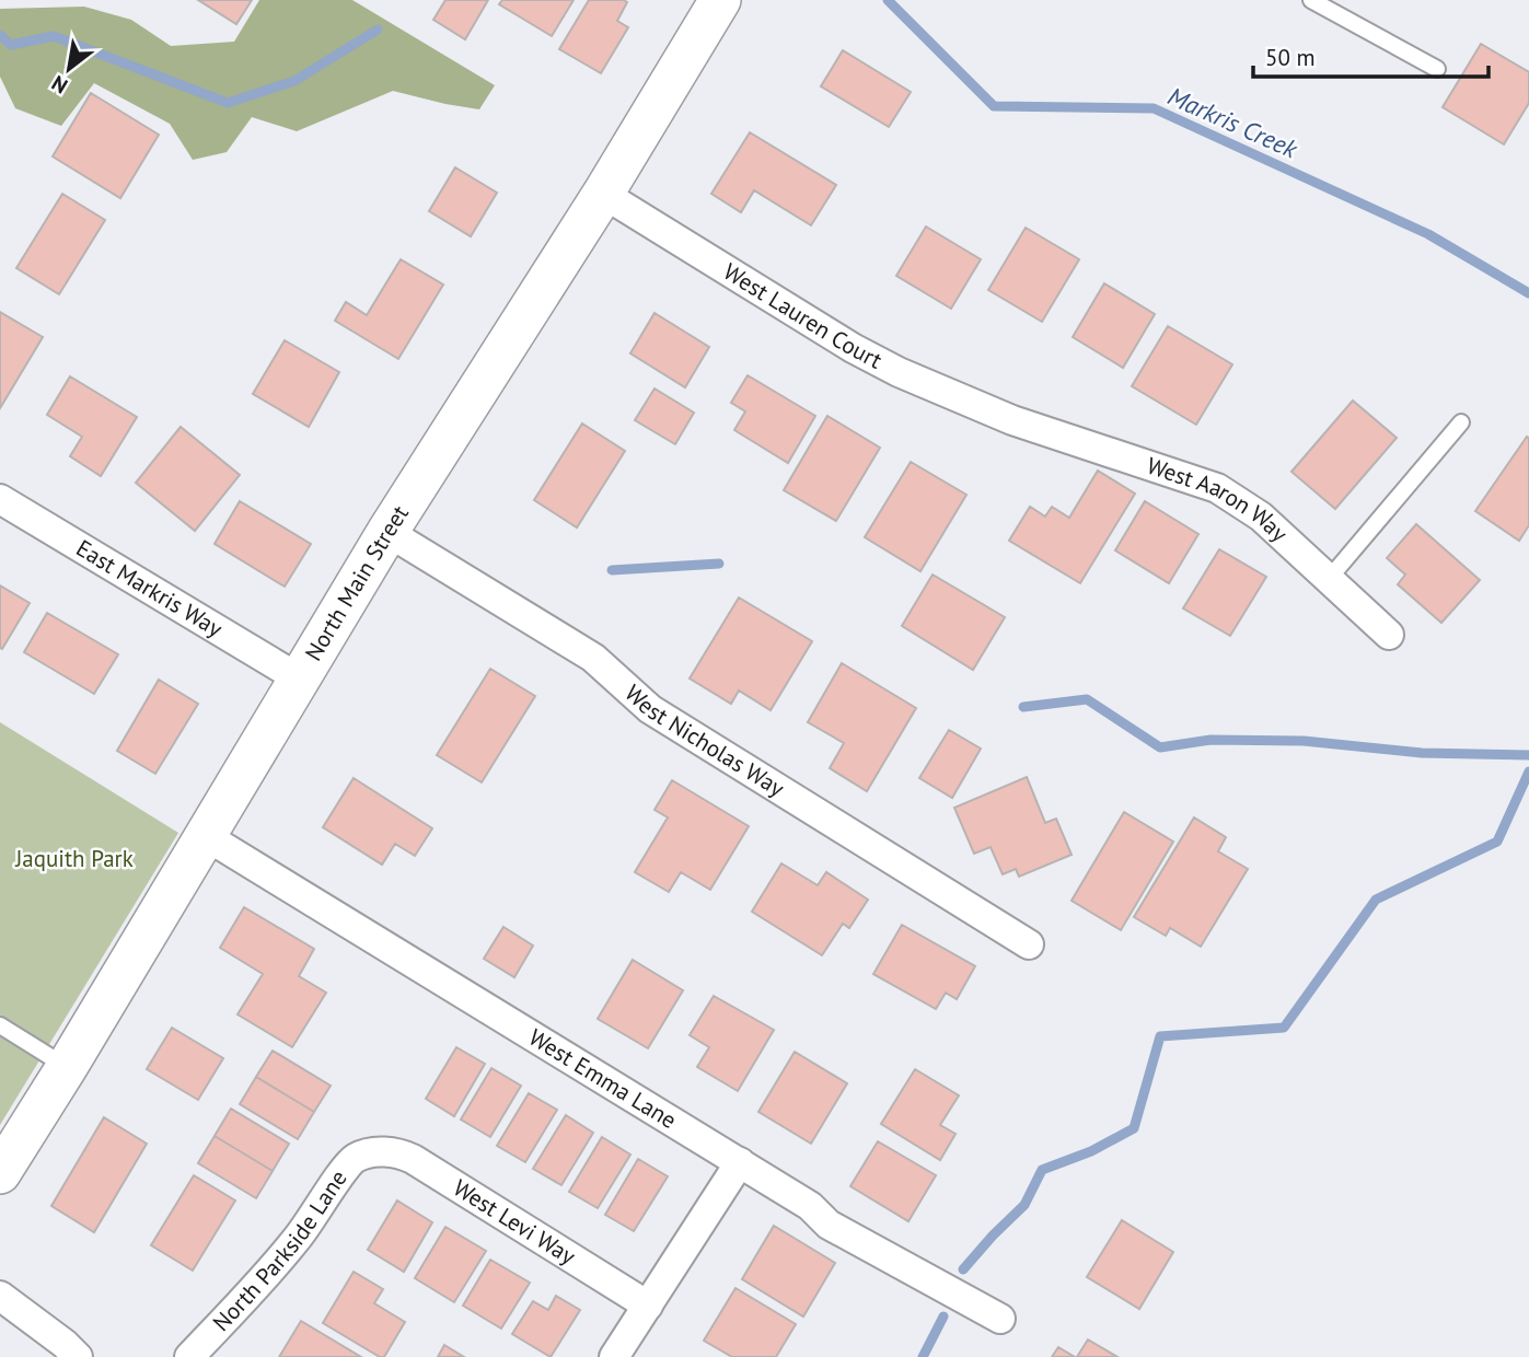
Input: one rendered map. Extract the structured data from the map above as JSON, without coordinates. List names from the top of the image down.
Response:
{
  "streets": {
    "street": [
      "West Lauren Court",
      "West Aaron Way",
      "North Main Street",
      "East Markris Way",
      "West Nicholas Way",
      "West Emma Lane",
      "West Levi Way",
      "North Parkside Lane"
    ]
  },
  "crossings": [
    ["West Lauren Court", "West Aaron Way"],
    ["West Lauren Court", "North Main Street"],
    ["North Main Street", "East Markris Way"],
    ["North Main Street", "West Nicholas Way"],
    ["North Main Street", "West Emma Lane"],
    ["West Levi Way", "North Parkside Lane"]
  ],
  "water": ["Markris Creek"],
  "parks": ["Jaquith Park"],
  "scale_bar": "50 m",
  "north": "bottom left"
}
